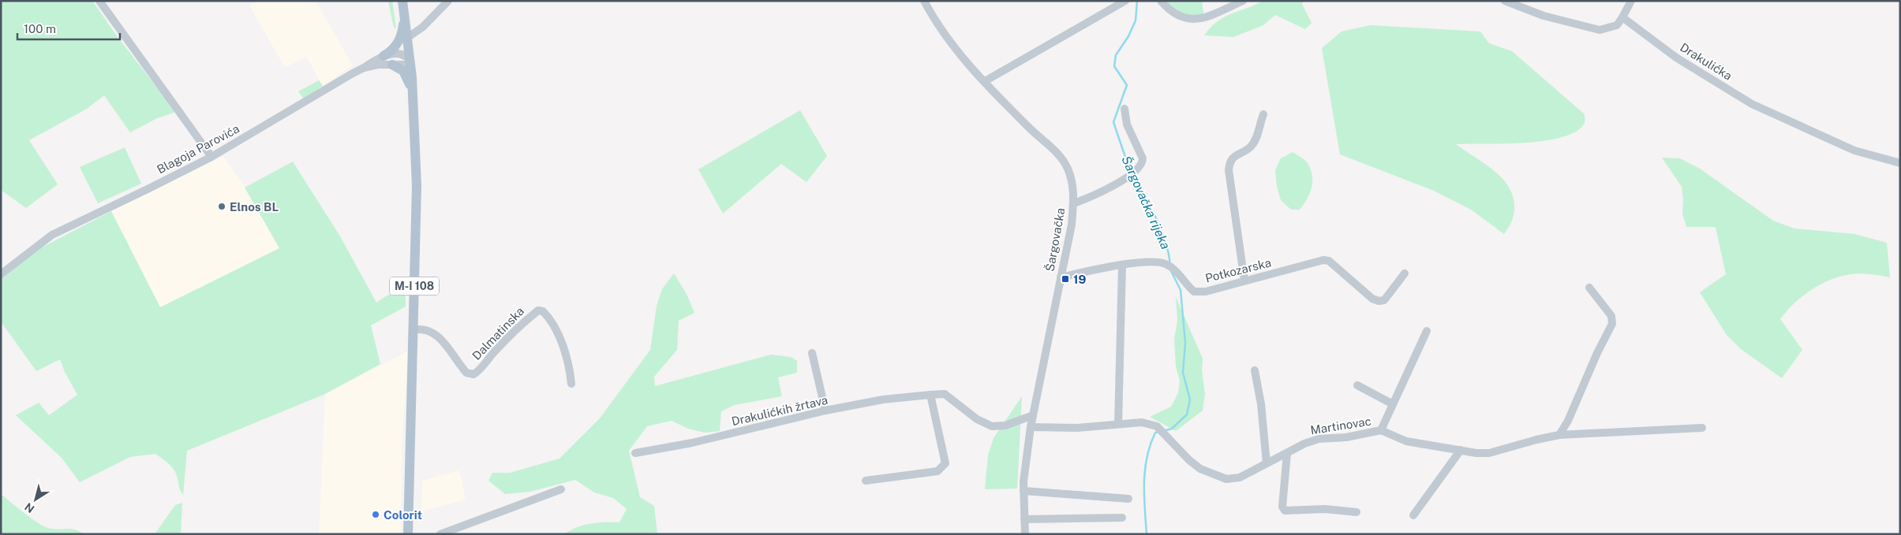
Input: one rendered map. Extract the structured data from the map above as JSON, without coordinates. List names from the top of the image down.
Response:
{
  "streets": {
    "main road": ["M-I 108"],
    "street": [
      "Drakulićka",
      "Blagoja Parovića",
      "Šargovačka",
      "Potkozarska",
      "Dalmatinska",
      "Drakulićkih žrtava",
      "Martinovac"
    ]
  },
  "crossings": [
    ["Blagoja Parovića", "M-I 108"],
    ["Šargovačka", "Potkozarska"],
    ["Šargovačka", "Drakulićkih žrtava"],
    ["Šargovačka", "Martinovac"],
    ["M-I 108", "Dalmatinska"]
  ],
  "water": ["Šargovačka rijeka"],
  "places": {
    "other": ["Elnos BL", "Colorit"],
    "transit": ["19"]
  },
  "scale_bar": "100 m",
  "north": "bottom left"
}
